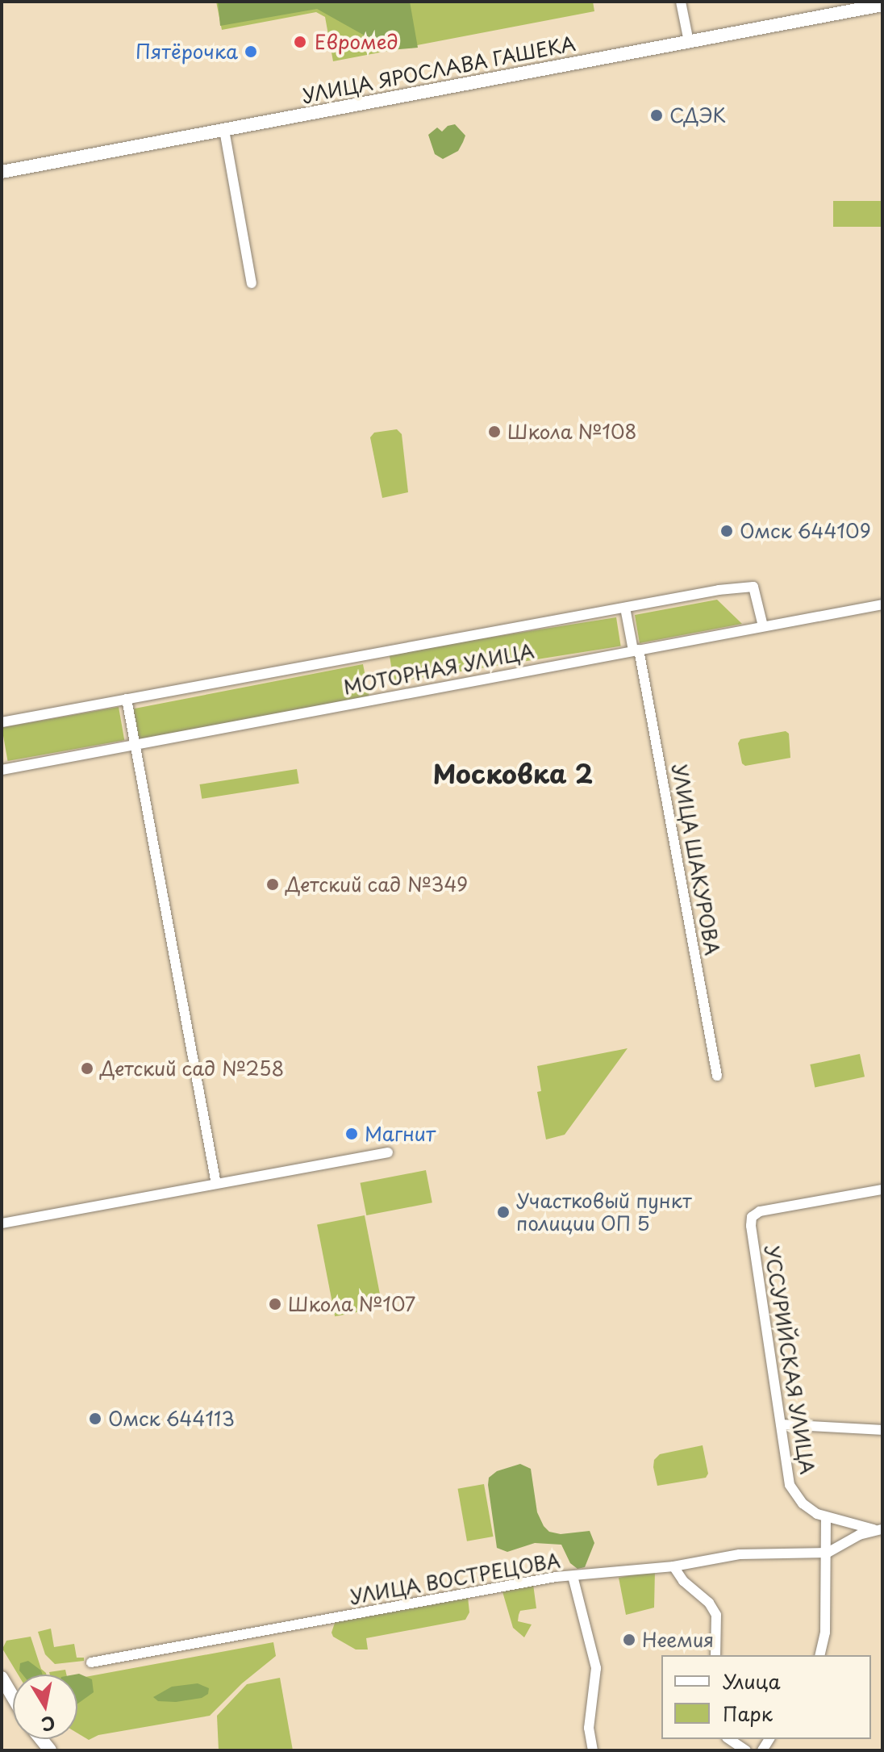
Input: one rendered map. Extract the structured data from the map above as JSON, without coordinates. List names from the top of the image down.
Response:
{
  "streets": {
    "main road": ["УЛИЦА ЯРОСЛАВА ГАШЕКА"],
    "street": [
      "МОТОРНАЯ УЛИЦА",
      "УЛИЦА ШАКУРОВА",
      "УССУРИЙСКАЯ УЛИЦА",
      "УЛИЦА ВОСТРЕЦОВА"
    ]
  },
  "crossings": [
    ["МОТОРНАЯ УЛИЦА", "УЛИЦА ШАКУРОВА"]
  ],
  "districts": ["Московка 2"],
  "places": [
    "Евромед",
    "Пятёрочка",
    "СДЭК",
    "Школа №108",
    "Омск 644109",
    "Детский сад №349",
    "Детский сад №258",
    "Магнит",
    "Участковый пункт полиции ОП 5",
    "Школа №107",
    "Омск 644113",
    "Неемия"
  ],
  "legend": ["Улица", "Парк"],
  "north": "bottom"
}
